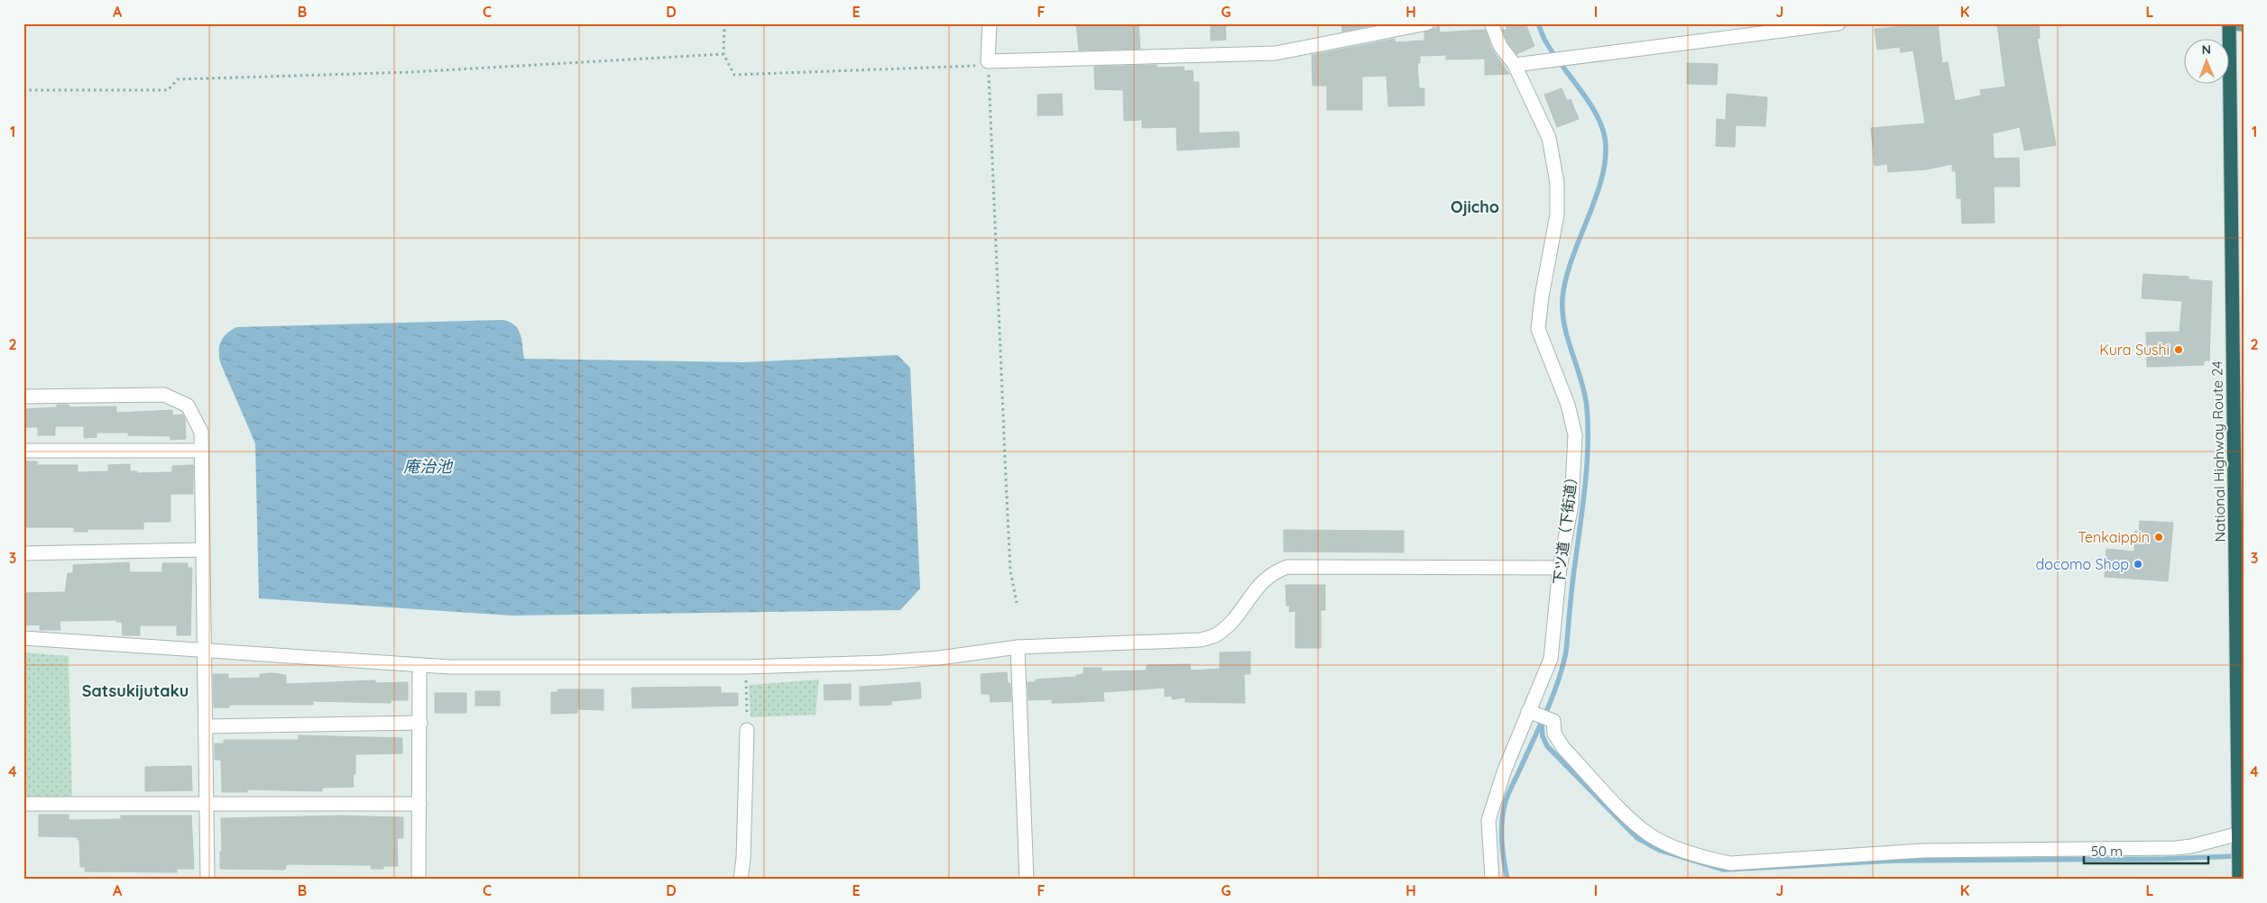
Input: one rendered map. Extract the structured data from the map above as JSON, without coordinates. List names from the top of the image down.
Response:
{
  "streets": {
    "highway": ["National Highway Route 24"],
    "street": ["下ツ道（下街道）"]
  },
  "districts": ["Ojicho", "Satsukijutaku"],
  "water": ["庵治池"],
  "places": ["Kura Sushi", "Tenkaippin", "docomo Shop"],
  "scale_bar": "50 m",
  "north": "top",
  "grid": {
    "columns": [
      "A",
      "B",
      "C",
      "D",
      "E",
      "F",
      "G",
      "H",
      "I",
      "J",
      "K",
      "L"
    ],
    "rows": [
      "1",
      "2",
      "3",
      "4"
    ]
  }
}
